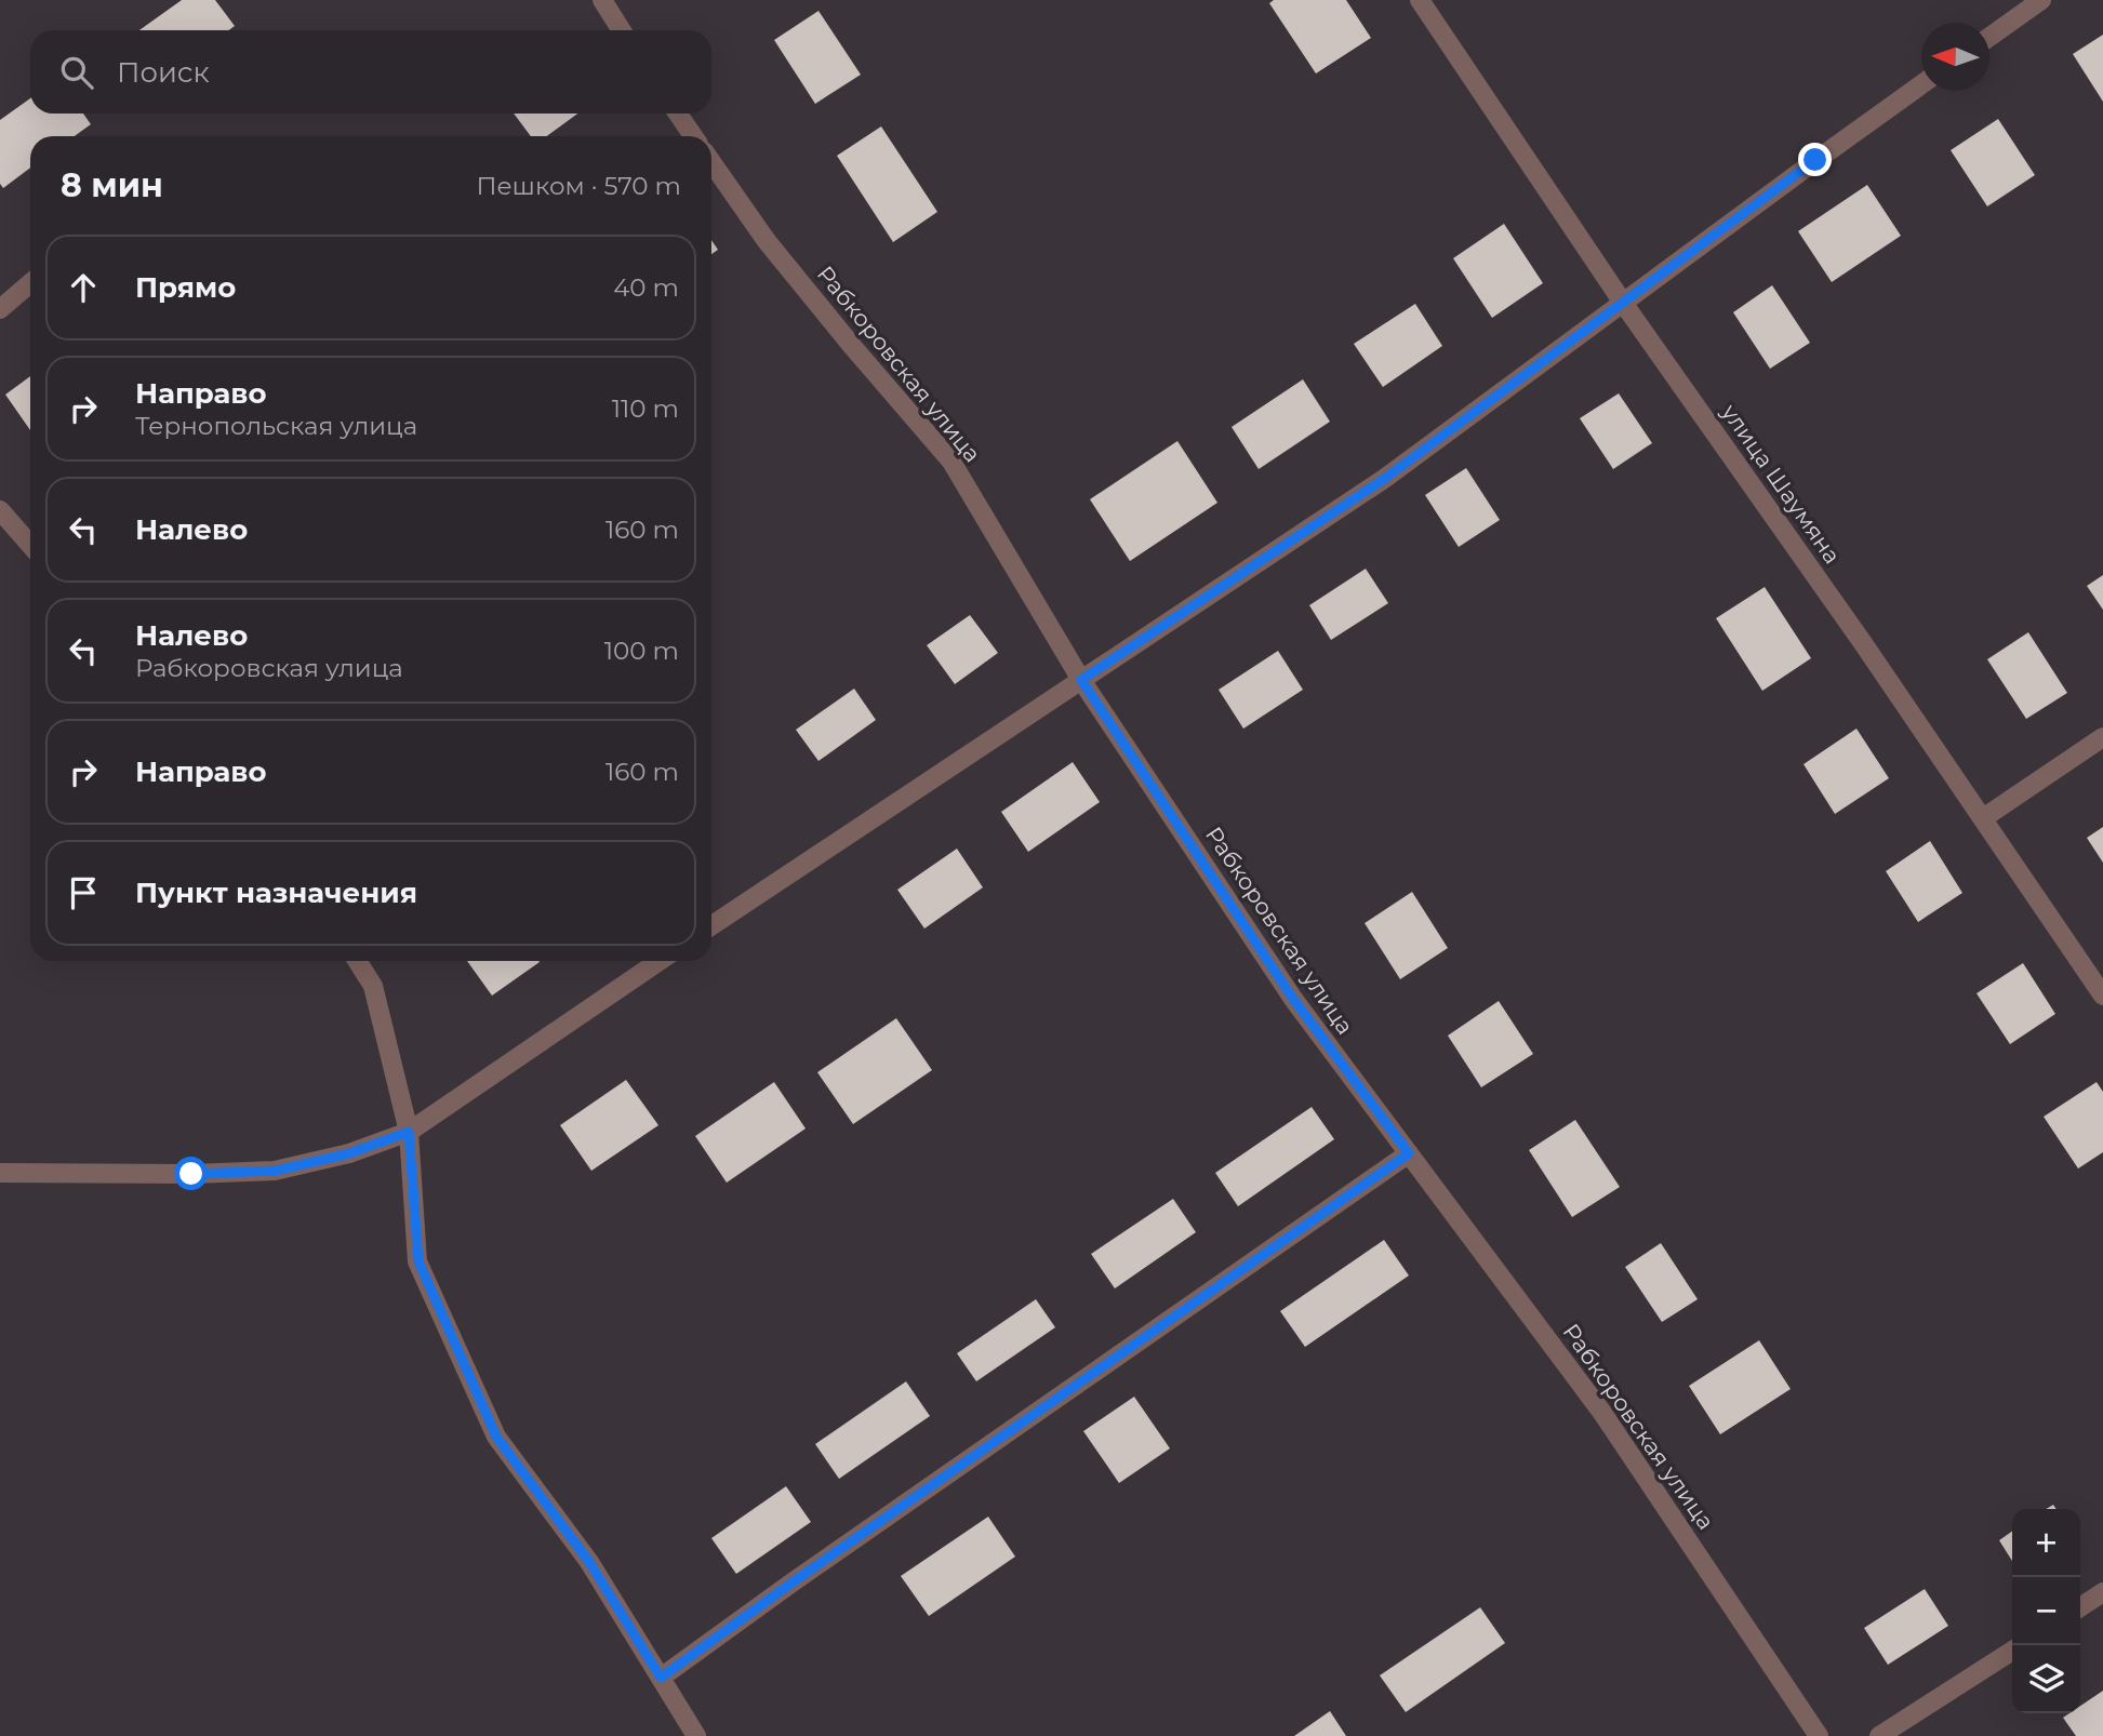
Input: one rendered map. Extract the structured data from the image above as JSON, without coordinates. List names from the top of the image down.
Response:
{
  "streets": {
    "street": ["Рабкоровская улица", "улица Шаумяна"]
  },
  "north": "left",
  "page": {
    "search": "Поиск",
    "heading": ["8 мин", "Пешком · 570 m"],
    "list": [
      ["Прямо", "40 m"],
      ["Направо", "Тернопольская улица", "110 m"],
      ["Налево", "160 m"],
      ["Налево", "Рабкоровская улица", "100 m"],
      ["Направо", "160 m"],
      "Пункт назначения"
    ],
    "map_buttons": ["+", "−"]
  }
}
